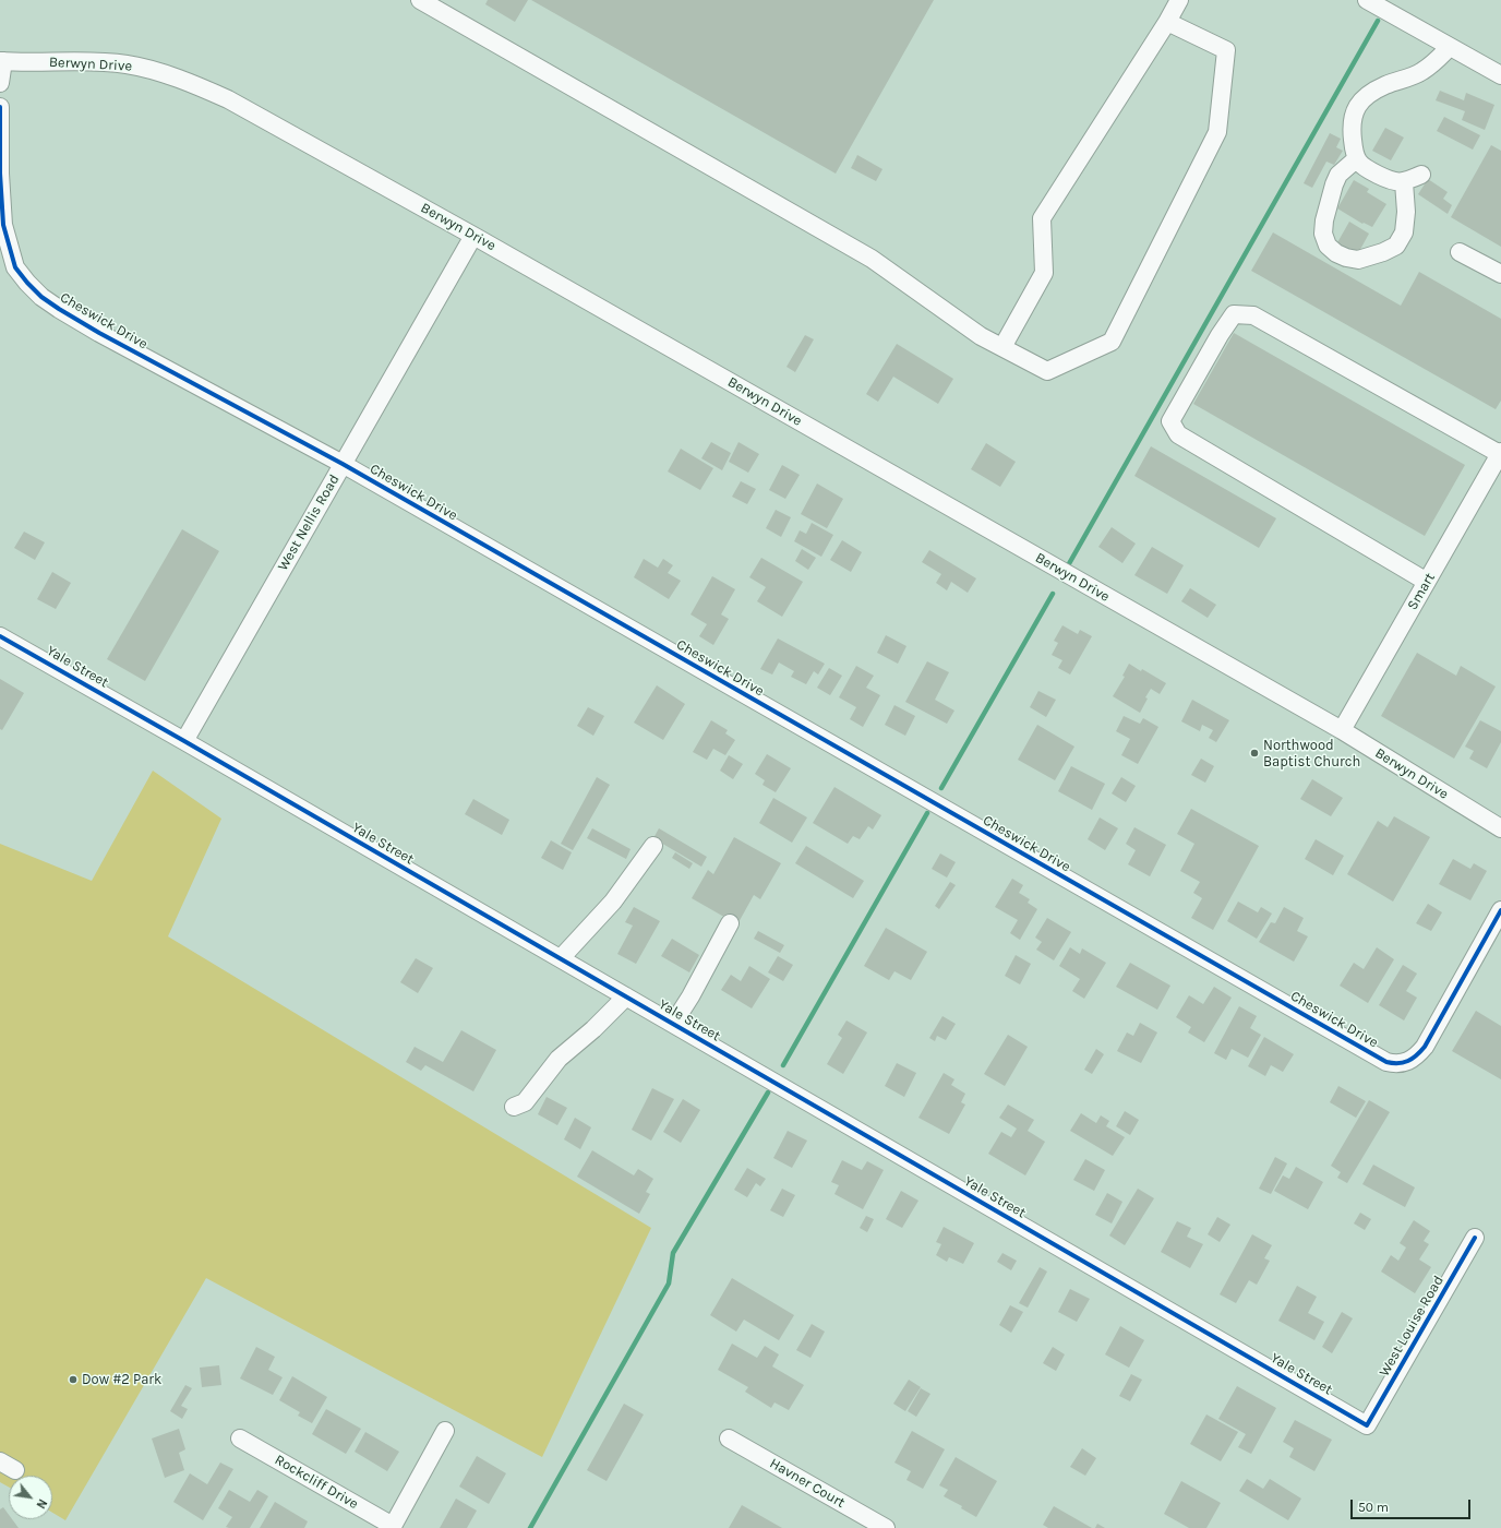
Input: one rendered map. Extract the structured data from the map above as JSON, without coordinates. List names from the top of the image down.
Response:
{
  "streets": {
    "street": [
      "Berwyn Drive",
      "Cheswick Drive",
      "West Nellis Road",
      "Smart",
      "Yale Street",
      "West Louise Road",
      "Rockcliff Drive",
      "Havner Court"
    ]
  },
  "crossings": [
    ["Berwyn Drive", "West Nellis Road"],
    ["Berwyn Drive", "Smart"],
    ["Cheswick Drive", "West Nellis Road"],
    ["West Nellis Road", "Yale Street"],
    ["Yale Street", "West Louise Road"]
  ],
  "places": ["Northwood Baptist Church", "Dow #2 Park"],
  "scale_bar": "50 m",
  "north": "bottom right"
}
